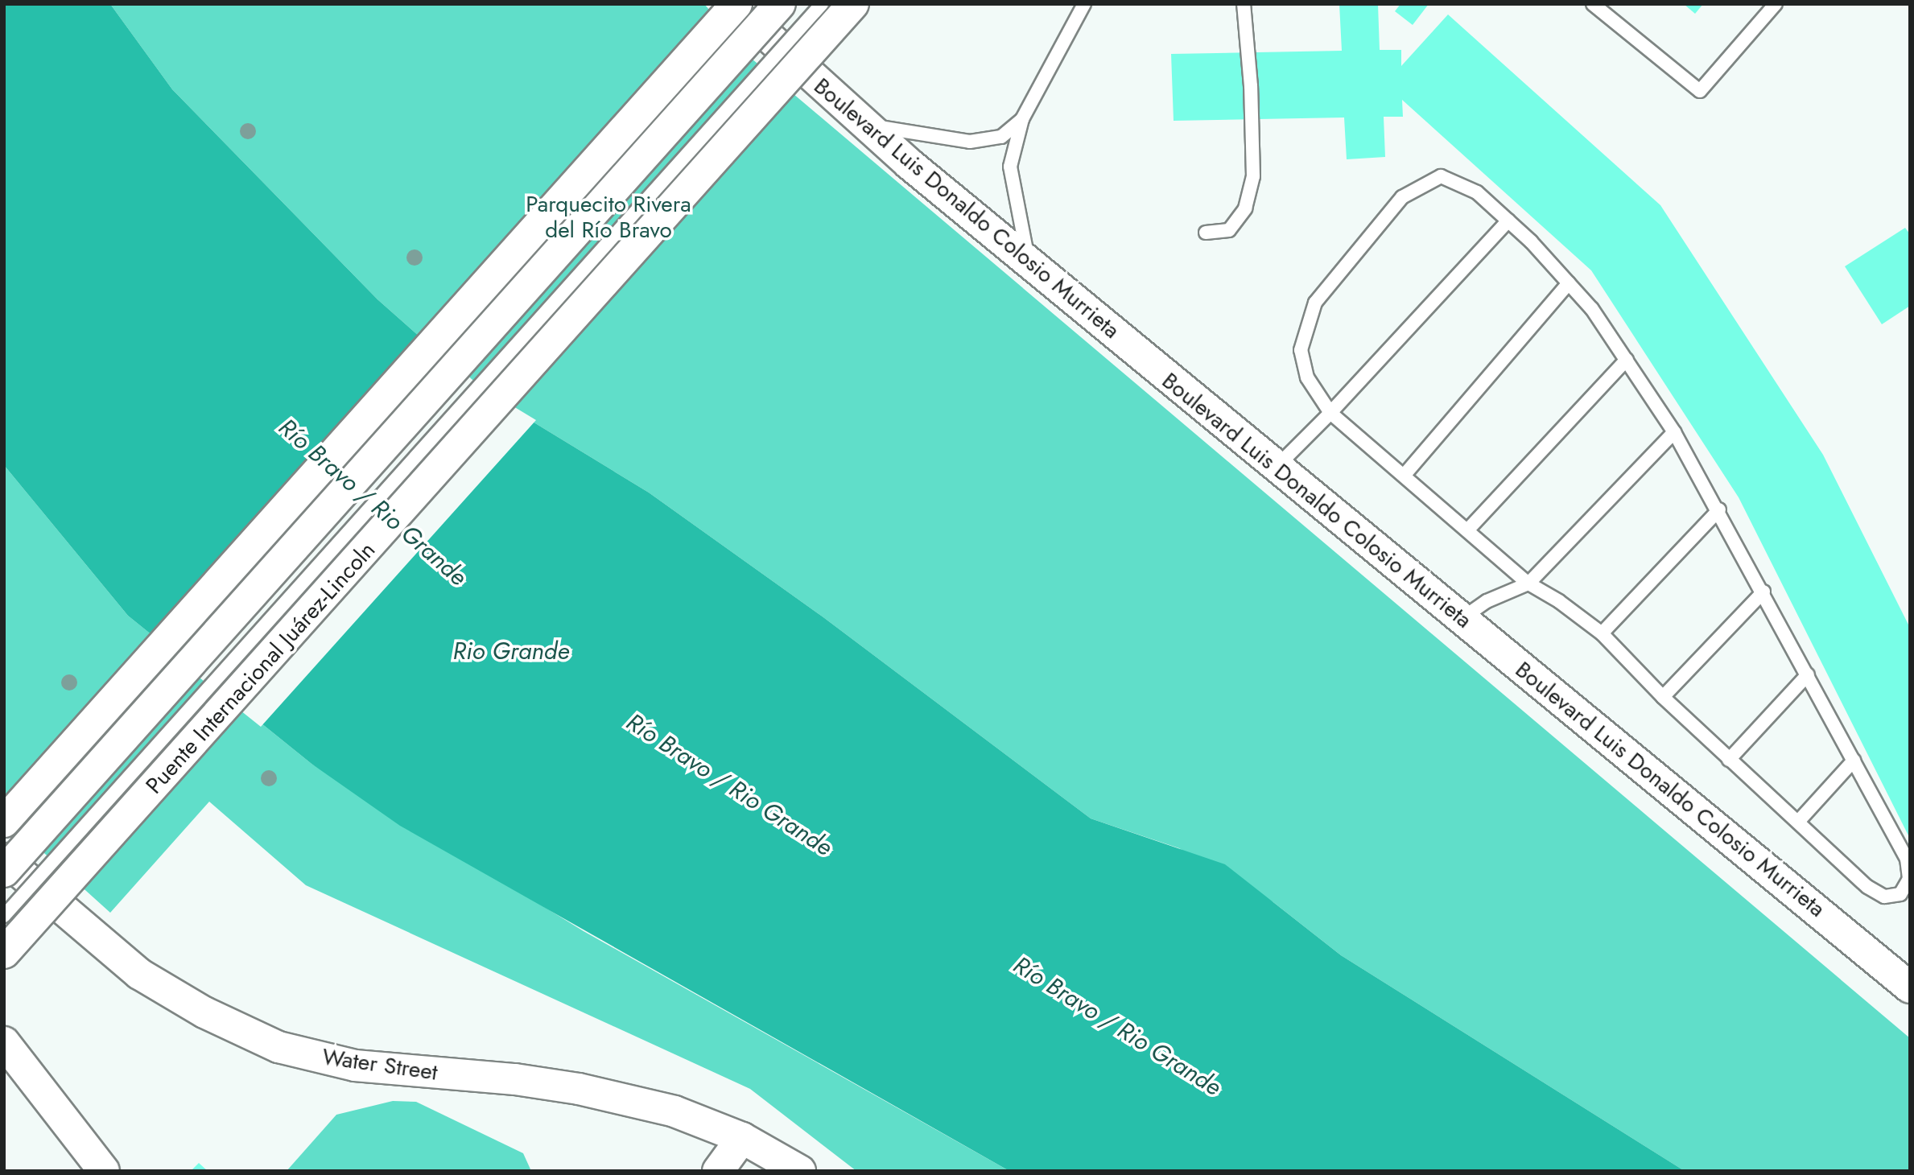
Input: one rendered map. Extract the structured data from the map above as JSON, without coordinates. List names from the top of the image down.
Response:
{
  "streets": {
    "main road": ["Boulevard Luis Donaldo Colosio Murrieta", "Puente Internacional Juárez-Lincoln", "Water Street"]
  },
  "water": ["Río Bravo / Rio Grande", "Rio Grande"],
  "parks": ["Parquecito Rivera del Río Bravo"]
}
